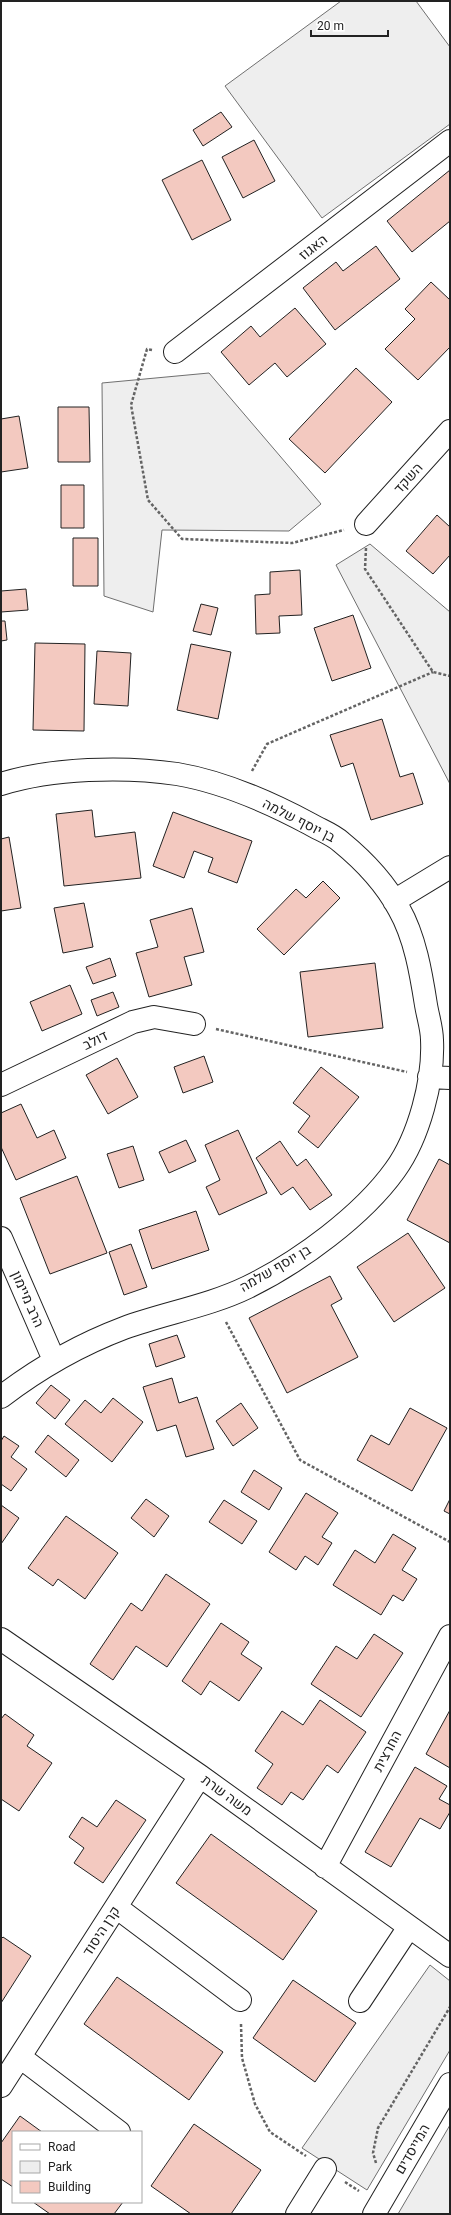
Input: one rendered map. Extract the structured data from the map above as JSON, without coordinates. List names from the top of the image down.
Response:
{
  "streets": {
    "street": [
      "האגוז",
      "השקד",
      "בן יוסף שלמה",
      "דולב",
      "הרב מיימון",
      "החרצית",
      "משה שרת",
      "קרן היסוד",
      "המייסדים"
    ]
  },
  "crossings": [
    ["בן יוסף שלמה", "הרב מיימון"],
    ["החרצית", "משה שרת"],
    ["משה שרת", "קרן היסוד"]
  ],
  "legend": ["Road", "Park", "Building"],
  "scale_bar": "20 m"
}
